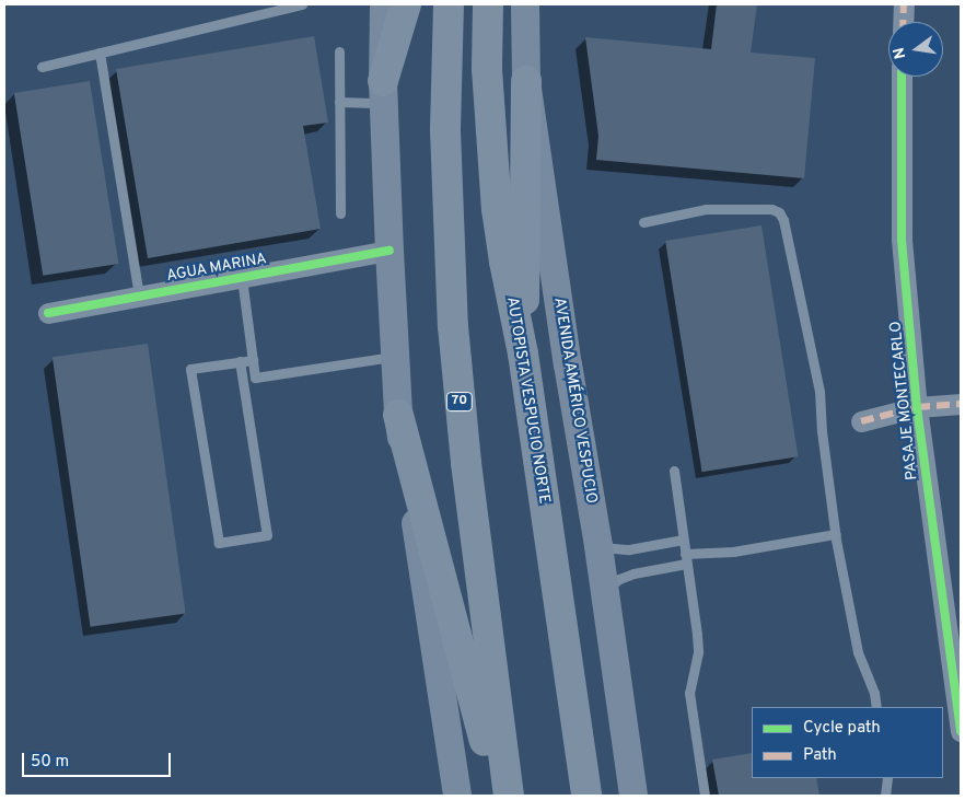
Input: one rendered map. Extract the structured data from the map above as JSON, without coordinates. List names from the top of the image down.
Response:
{
  "streets": {
    "highway": ["AUTOPISTA VESPUCIO NORTE", "70"],
    "main road": ["AVENIDA AMÉRICO VESPUCIO"],
    "street": ["AGUA MARINA", "PASAJE MONTECARLO"]
  },
  "legend": ["Cycle path", "Path"],
  "scale_bar": "50 m",
  "north": "left"
}
